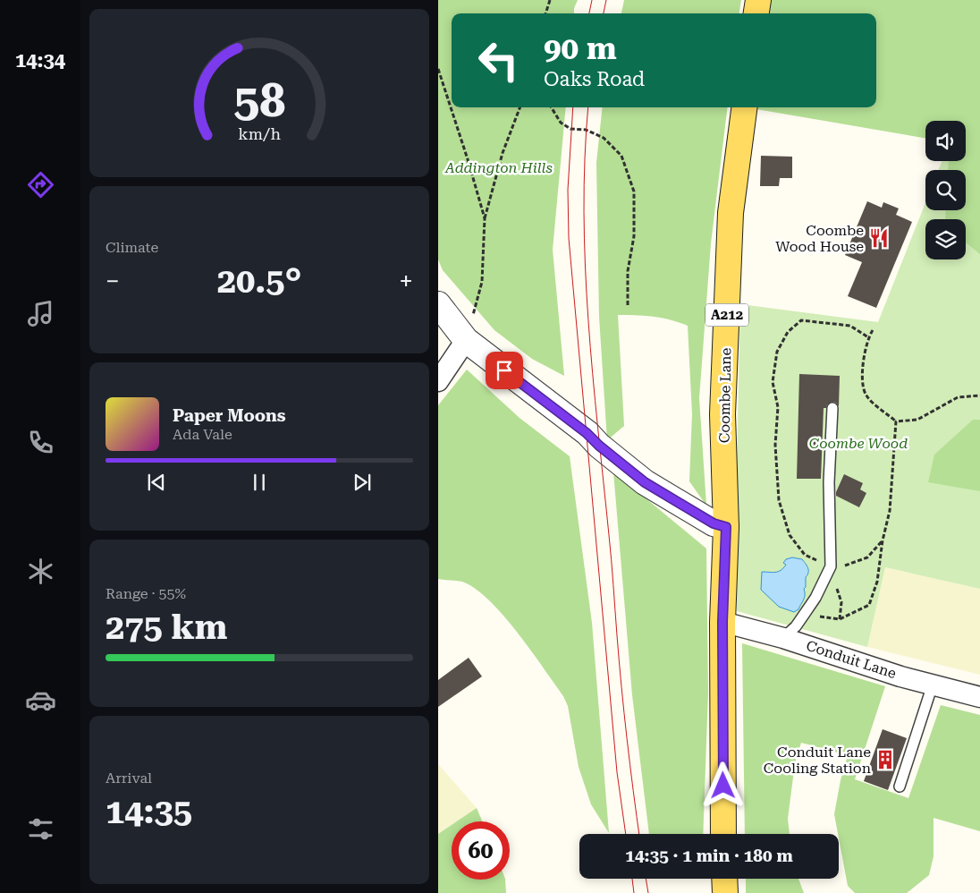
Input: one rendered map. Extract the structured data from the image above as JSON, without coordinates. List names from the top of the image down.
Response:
{
  "streets": {
    "main road": ["A212", "Coombe Lane"],
    "street": ["Conduit Lane"]
  },
  "crossings": [
    ["A212", "Coombe Lane"],
    ["A212", "Conduit Lane"]
  ],
  "parks": ["Addington Hills", "Coombe Wood"],
  "places": {
    "restaurant": ["Coombe Wood House"],
    "building": ["Conduit Lane Cooling Station"]
  },
  "page": {
    "tabs": "14:34",
    "turn": ["90 m", "Oaks Road"],
    "tile": [
      "Climate",
      ["Range · 55%", "275 km"],
      ["Arrival", "14:35"]
    ],
    "heat": ["−", "20.5°", "+"],
    "song": ["Paper Moons", "Ada Vale"],
    "limit": "60",
    "trip": "14:35 · 1 min · 180 m",
    "gauge": ["58", "km/h"]
  }
}
